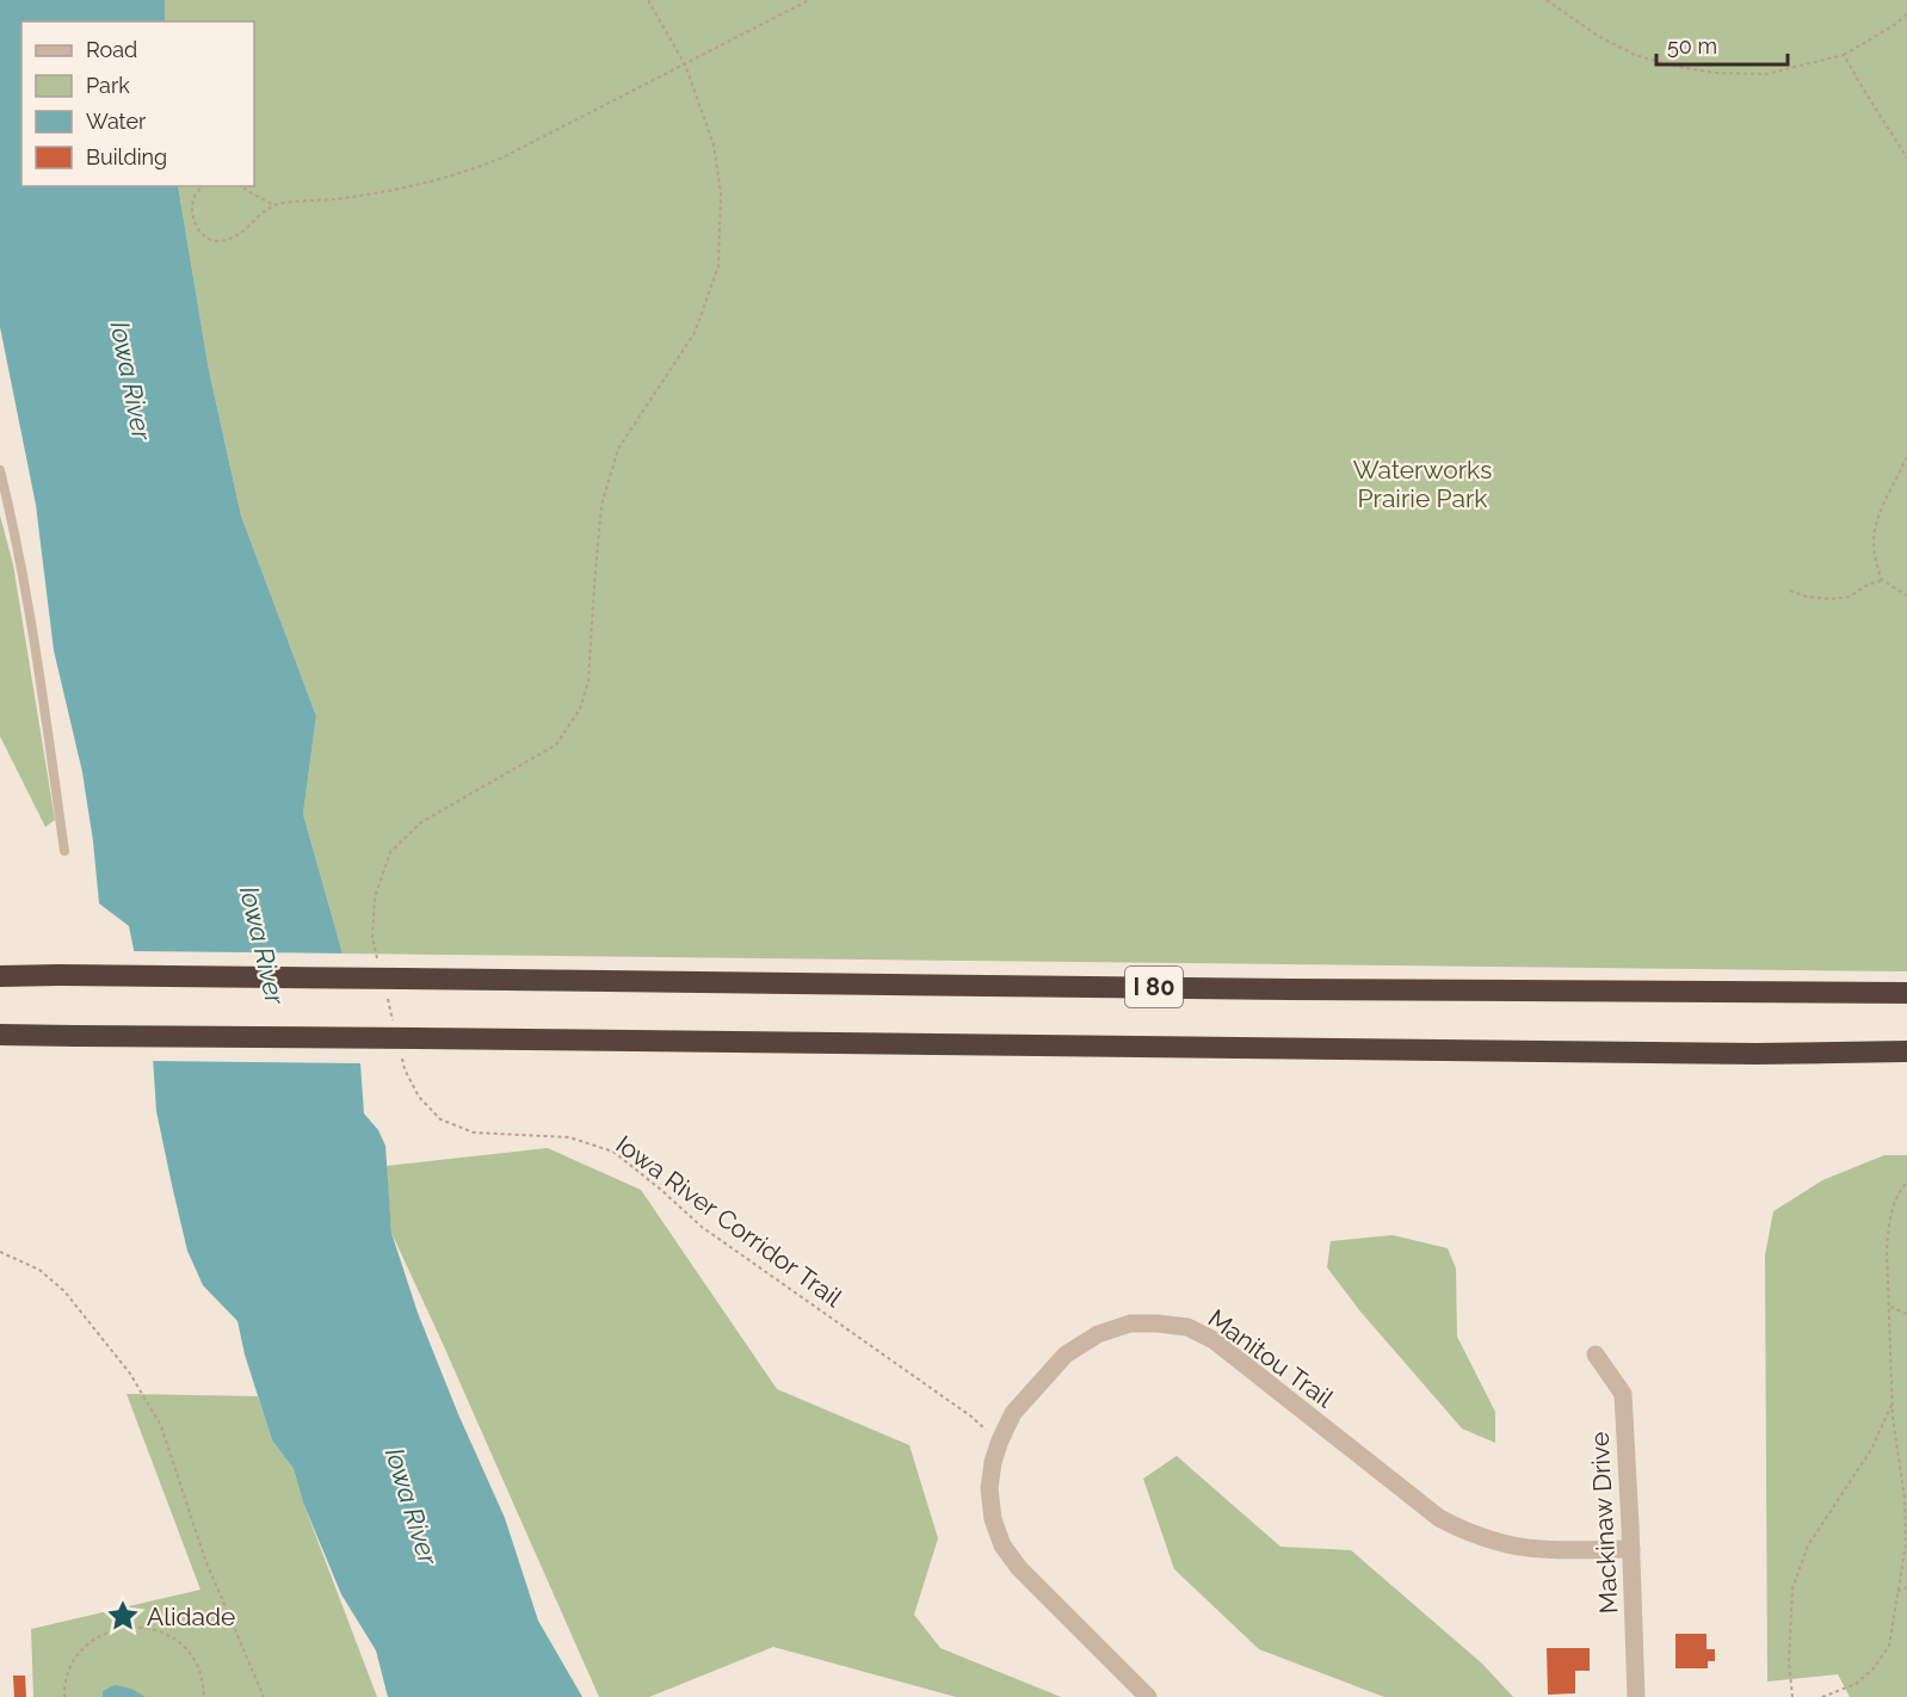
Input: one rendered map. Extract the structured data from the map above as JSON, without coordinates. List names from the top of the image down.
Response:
{
  "streets": {
    "highway": ["I 80"],
    "street": ["Manitou Trail", "Mackinaw Drive"],
    "path": ["Iowa River Corridor Trail"]
  },
  "crossings": [
    ["Iowa River Corridor Trail", "Manitou Trail"],
    ["Manitou Trail", "Mackinaw Drive"]
  ],
  "water": ["Iowa River"],
  "parks": ["Waterworks Prairie Park"],
  "places": {
    "place": ["Alidade"]
  },
  "legend": [
    "Road",
    "Park",
    "Water",
    "Building"
  ],
  "scale_bar": "50 m"
}
